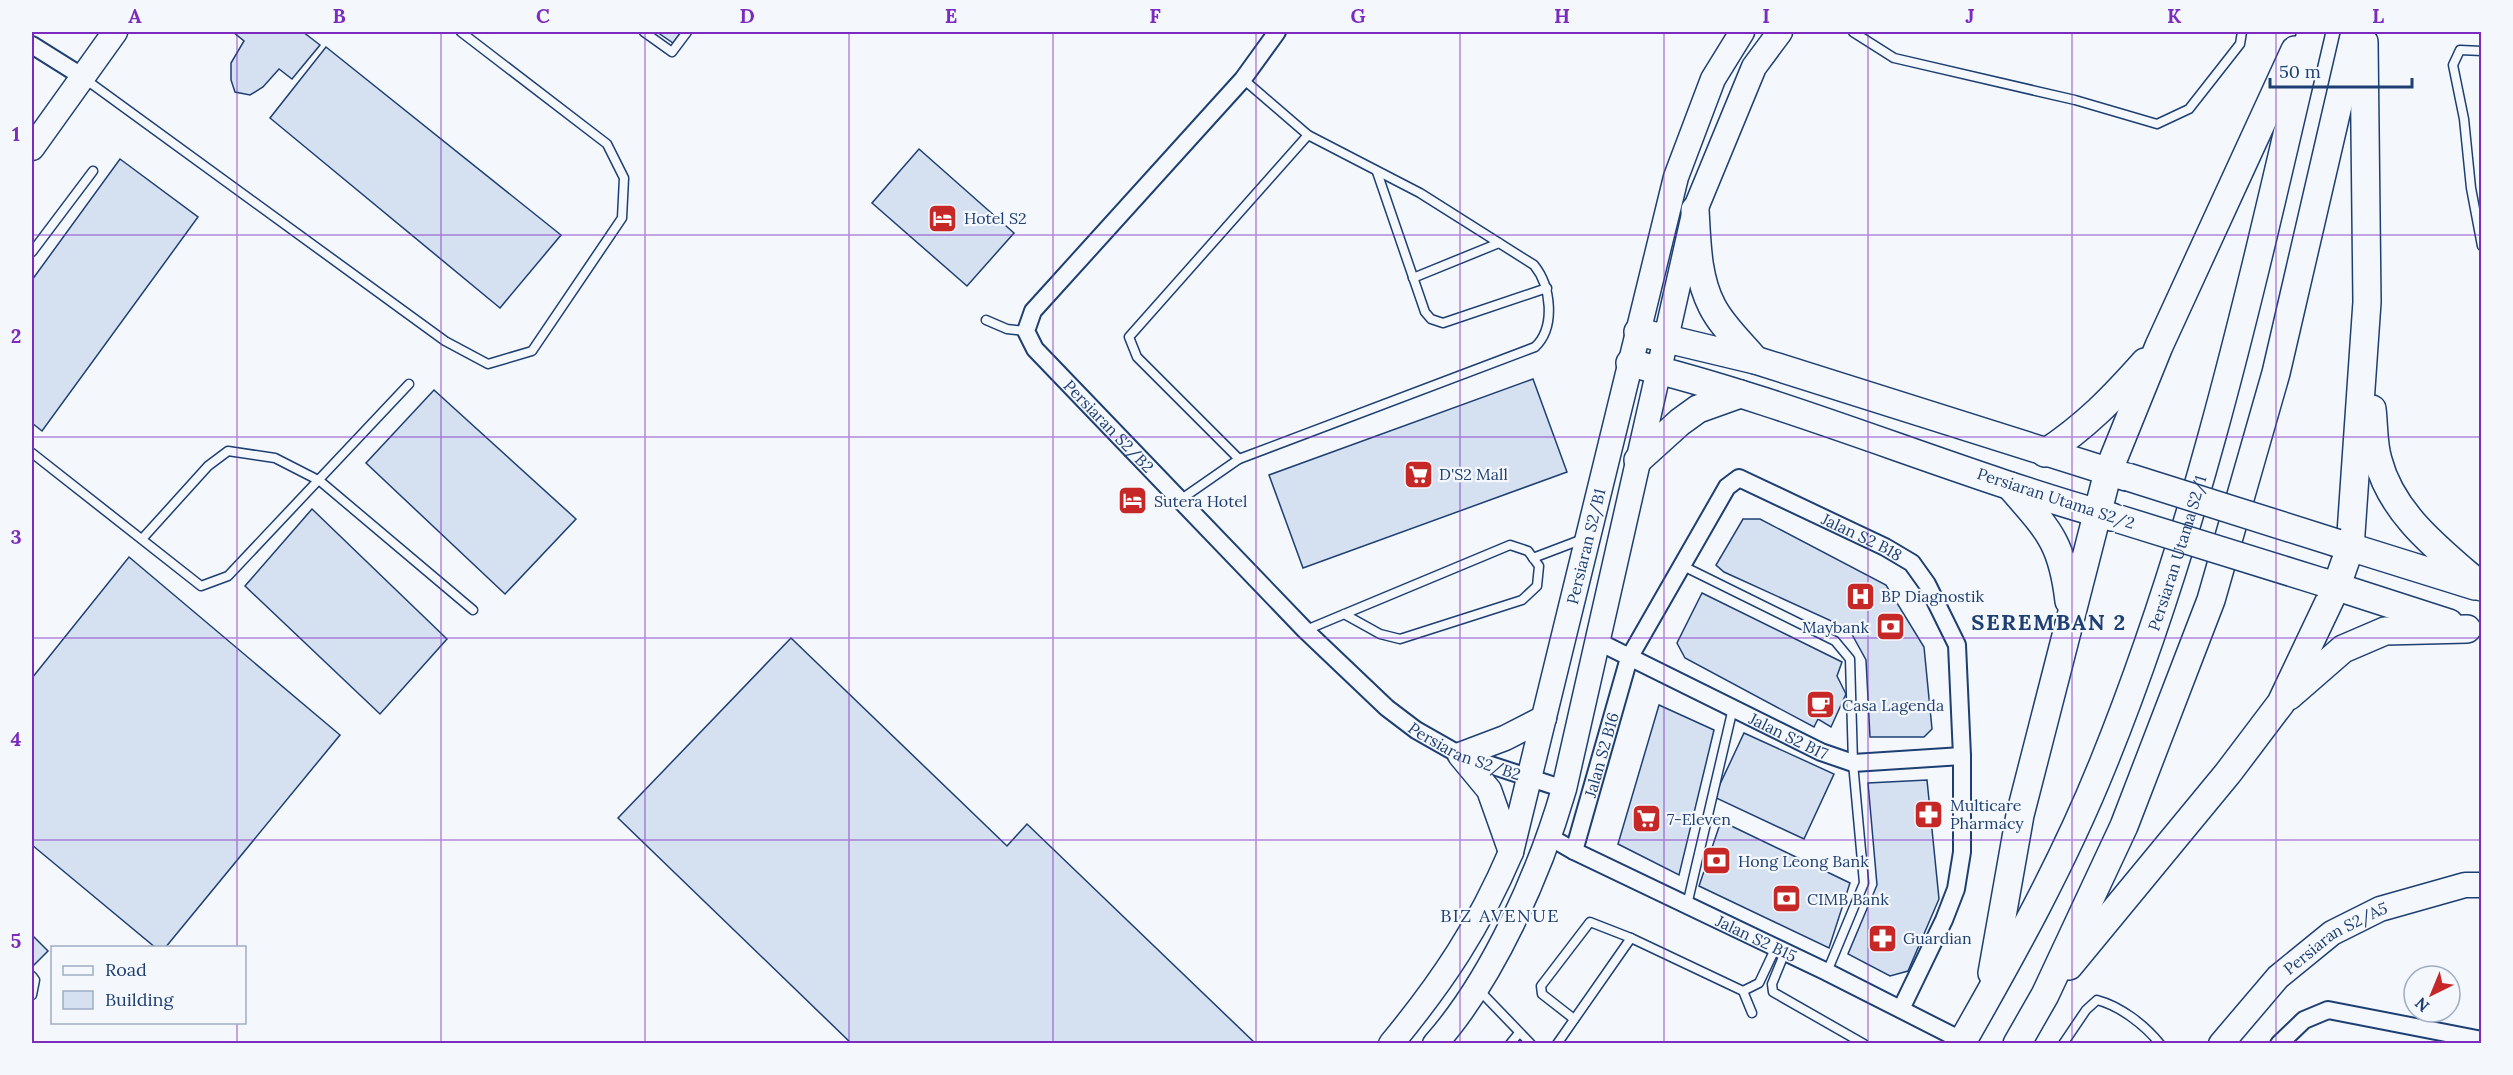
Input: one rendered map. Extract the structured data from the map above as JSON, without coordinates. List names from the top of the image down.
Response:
{
  "streets": {
    "main road": ["Persiaran Utama S2/2", "Persiaran Utama S2/1"],
    "street": [
      "Persiaran S2/B2",
      "Jalan S2 B18",
      "Persiaran S2/B1",
      "Jalan S2 B17",
      "Jalan S2 B16",
      "Jalan S2 B15",
      "Persiaran S2/A5"
    ]
  },
  "crossings": [
    ["Persiaran S2/B2", "Persiaran S2/B1"],
    ["Persiaran Utama S2/2", "Persiaran S2/B1"],
    ["Jalan S2 B18", "Jalan S2 B17"],
    ["Jalan S2 B18", "Jalan S2 B16"],
    ["Jalan S2 B18", "Jalan S2 B15"],
    ["Persiaran S2/B1", "Jalan S2 B17"],
    ["Persiaran S2/B1", "Jalan S2 B15"],
    ["Persiaran Utama S2/1", "Jalan S2 B15"],
    ["Jalan S2 B17", "Jalan S2 B16"],
    ["Jalan S2 B16", "Jalan S2 B15"]
  ],
  "districts": ["SEREMBAN 2", "BIZ AVENUE"],
  "places": {
    "hotel": ["Hotel S2", "Sutera Hotel"],
    "supermarket": ["D'S2 Mall", "7-Eleven"],
    "hospital": ["BP Diagnostik"],
    "bank": ["Maybank", "Hong Leong Bank", "CIMB Bank"],
    "cafe": ["Casa Lagenda"],
    "pharmacy": ["Multicare Pharmacy", "Guardian"]
  },
  "legend": ["Road", "Building"],
  "scale_bar": "50 m",
  "north": "bottom left",
  "grid": {
    "columns": [
      "A",
      "B",
      "C",
      "D",
      "E",
      "F",
      "G",
      "H",
      "I",
      "J",
      "K",
      "L"
    ],
    "rows": [
      "1",
      "2",
      "3",
      "4",
      "5"
    ]
  }
}
